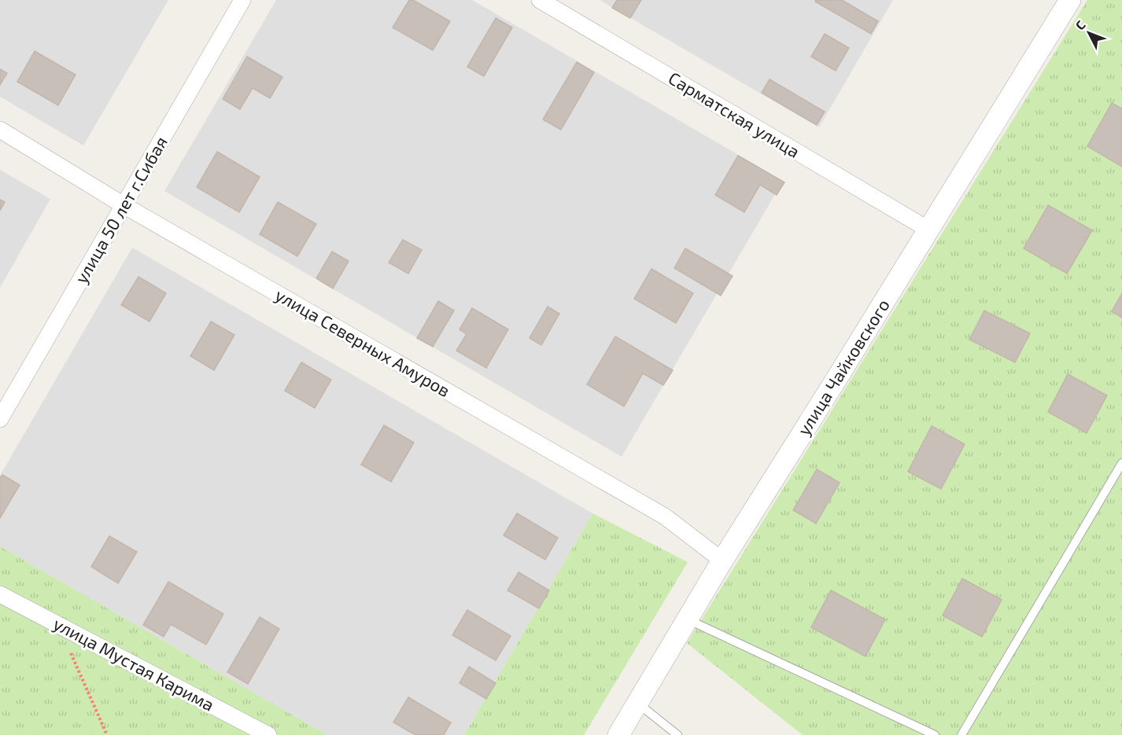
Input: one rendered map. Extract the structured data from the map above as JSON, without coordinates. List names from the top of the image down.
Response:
{
  "streets": {
    "street": [
      "Сарматская улица",
      "улица 50 лет г.Сибая",
      "улица Северных Амуров",
      "улица Чайковского",
      "улица Мустая Карима"
    ]
  },
  "crossings": [
    ["Сарматская улица", "улица Чайковского"],
    ["улица 50 лет г.Сибая", "улица Северных Амуров"],
    ["улица Северных Амуров", "улица Чайковского"]
  ],
  "north": "top left"
}
